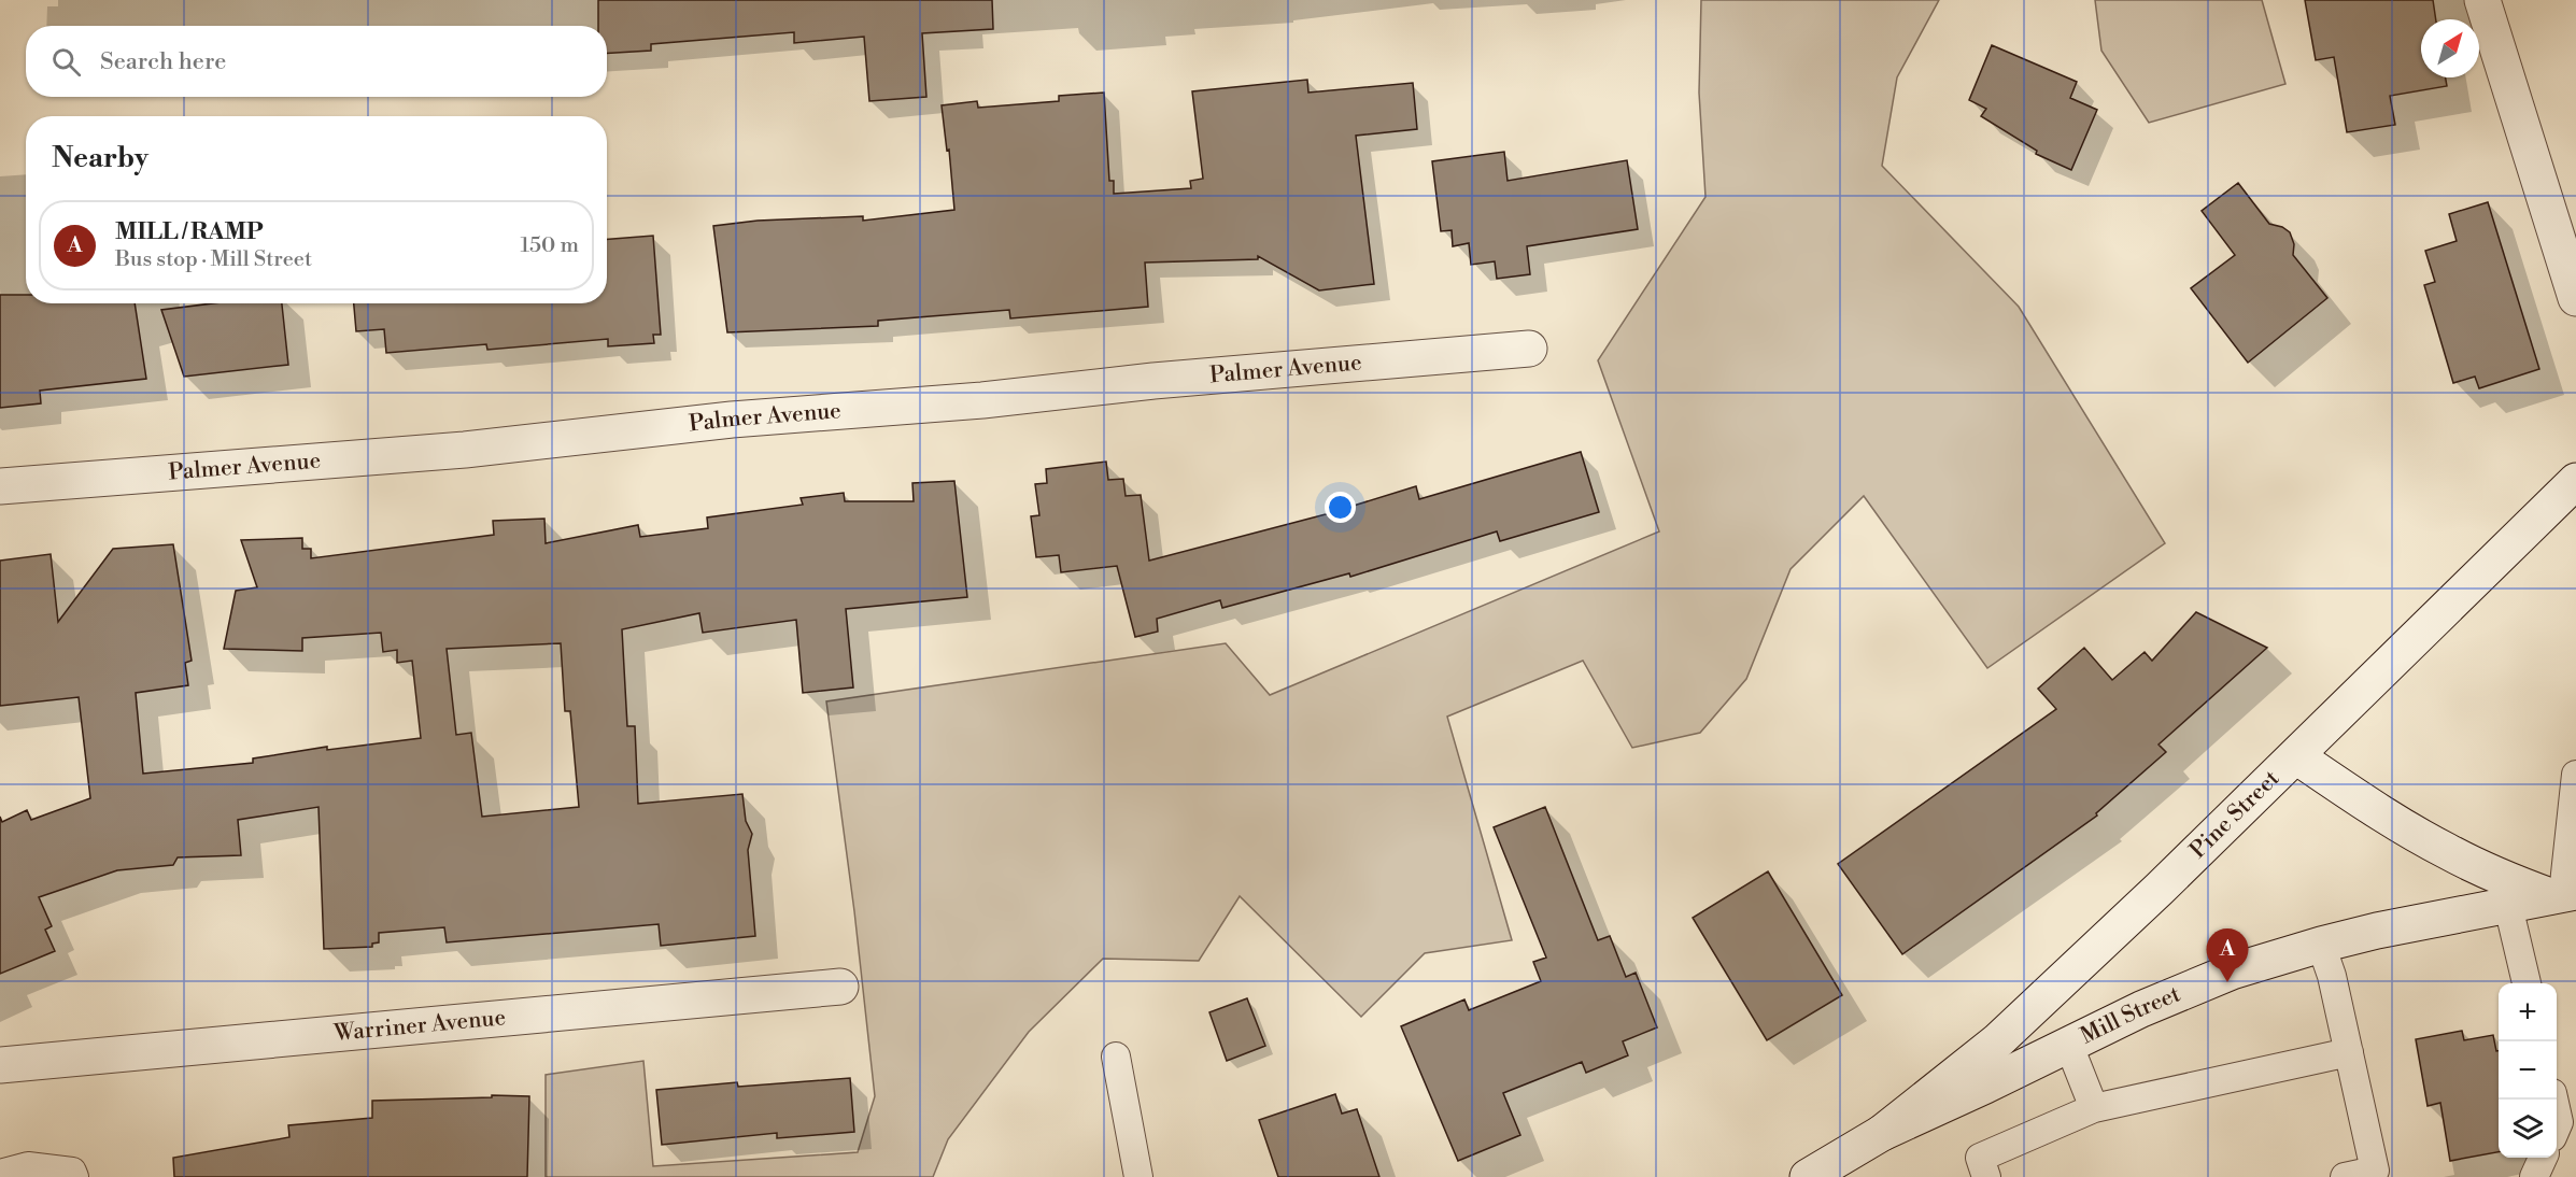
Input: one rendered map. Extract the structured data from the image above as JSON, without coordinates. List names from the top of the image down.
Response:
{
  "streets": {
    "street": [
      "Palmer Avenue",
      "Pine Street",
      "Mill Street",
      "Warriner Avenue"
    ]
  },
  "crossings": [
    ["Pine Street", "Mill Street"]
  ],
  "north": "top right",
  "page": {
    "search": "Search here",
    "heading": "Nearby",
    "list": [
      {
        "mark": "A",
        "name": "MILL / RAMP",
        "note": "Bus stop · Mill Street",
        "value": "150 m"
      }
    ],
    "pins": "A",
    "map_buttons": ["+", "−"]
  }
}
